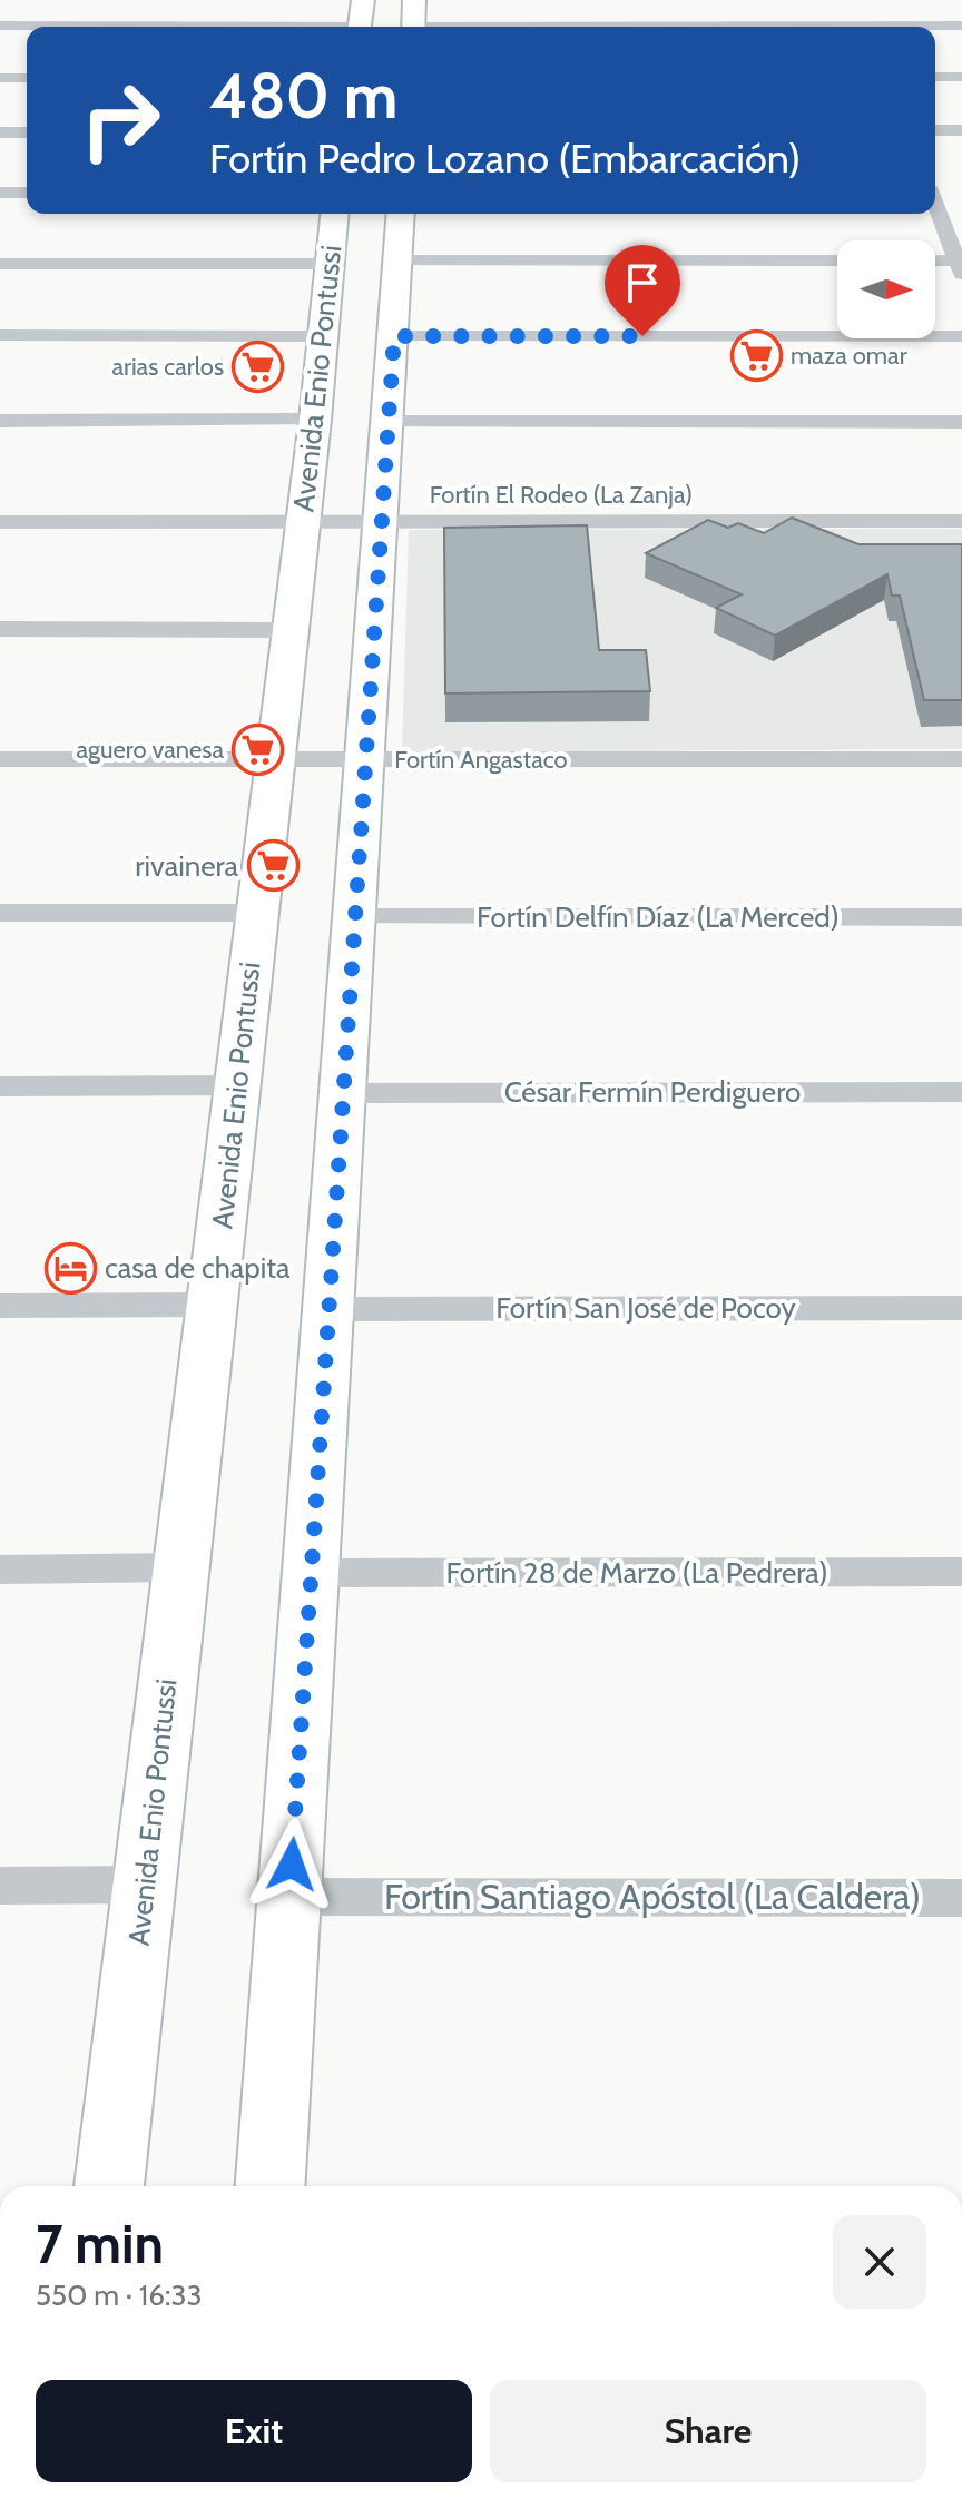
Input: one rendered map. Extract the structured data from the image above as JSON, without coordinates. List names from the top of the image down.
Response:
{
  "streets": {
    "main road": ["Avenida Enio Pontussi"],
    "street": [
      "Fortín El Rodeo (La Zanja)",
      "Fortín Angastaco",
      "Fortín Delfín Díaz (La Merced)",
      "César Fermín Perdiguero",
      "Fortín San José de Pocoy",
      "Fortín 28 de Marzo (La Pedrera)",
      "Fortín Santiago Apóstol (La Caldera)"
    ]
  },
  "crossings": [
    ["Avenida Enio Pontussi", "Fortín El Rodeo (La Zanja)"],
    ["Avenida Enio Pontussi", "Fortín Angastaco"]
  ],
  "places": {
    "supermarket": [
      "maza omar",
      "arias carlos",
      "aguero vanesa",
      "rivainera"
    ],
    "hotel": ["casa de chapita"]
  },
  "north": "right",
  "page": {
    "turn": ["480 m", "Fortín Pedro Lozano (Embarcación)"],
    "heading": ["7 min", "550 m · 16:33"],
    "buttons": ["Exit", "Share"]
  }
}
